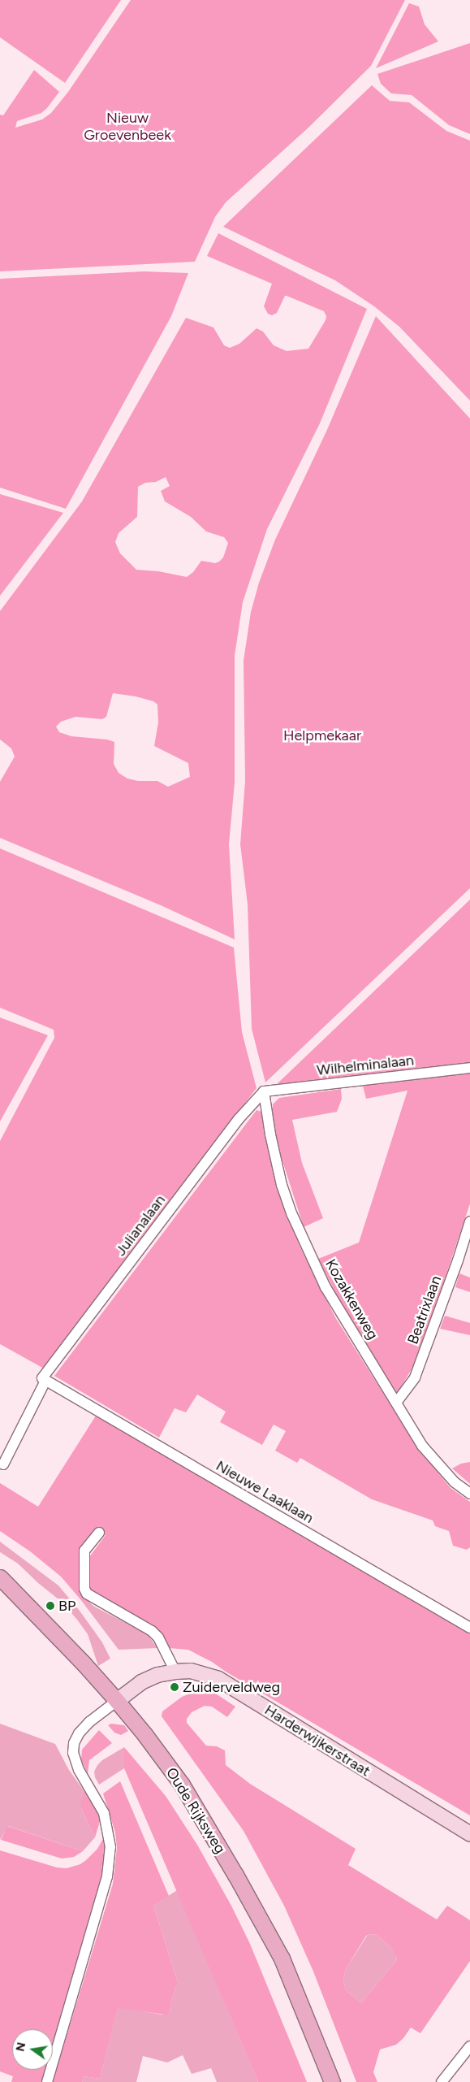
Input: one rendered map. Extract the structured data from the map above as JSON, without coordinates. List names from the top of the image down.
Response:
{
  "streets": {
    "main road": ["Harderwijkerstraat", "Oude Rijksweg"],
    "street": [
      "Wilhelminalaan",
      "Julianalaan",
      "Kozakkenweg",
      "Beatrixlaan",
      "Nieuwe Laaklaan"
    ]
  },
  "crossings": [
    ["Wilhelminalaan", "Julianalaan"],
    ["Wilhelminalaan", "Kozakkenweg"],
    ["Julianalaan", "Kozakkenweg"],
    ["Julianalaan", "Nieuwe Laaklaan"],
    ["Kozakkenweg", "Beatrixlaan"],
    ["Harderwijkerstraat", "Oude Rijksweg"]
  ],
  "parks": ["Nieuw Groevenbeek", "Helpmekaar"],
  "places": ["BP", "Zuiderveldweg"],
  "north": "left"
}
